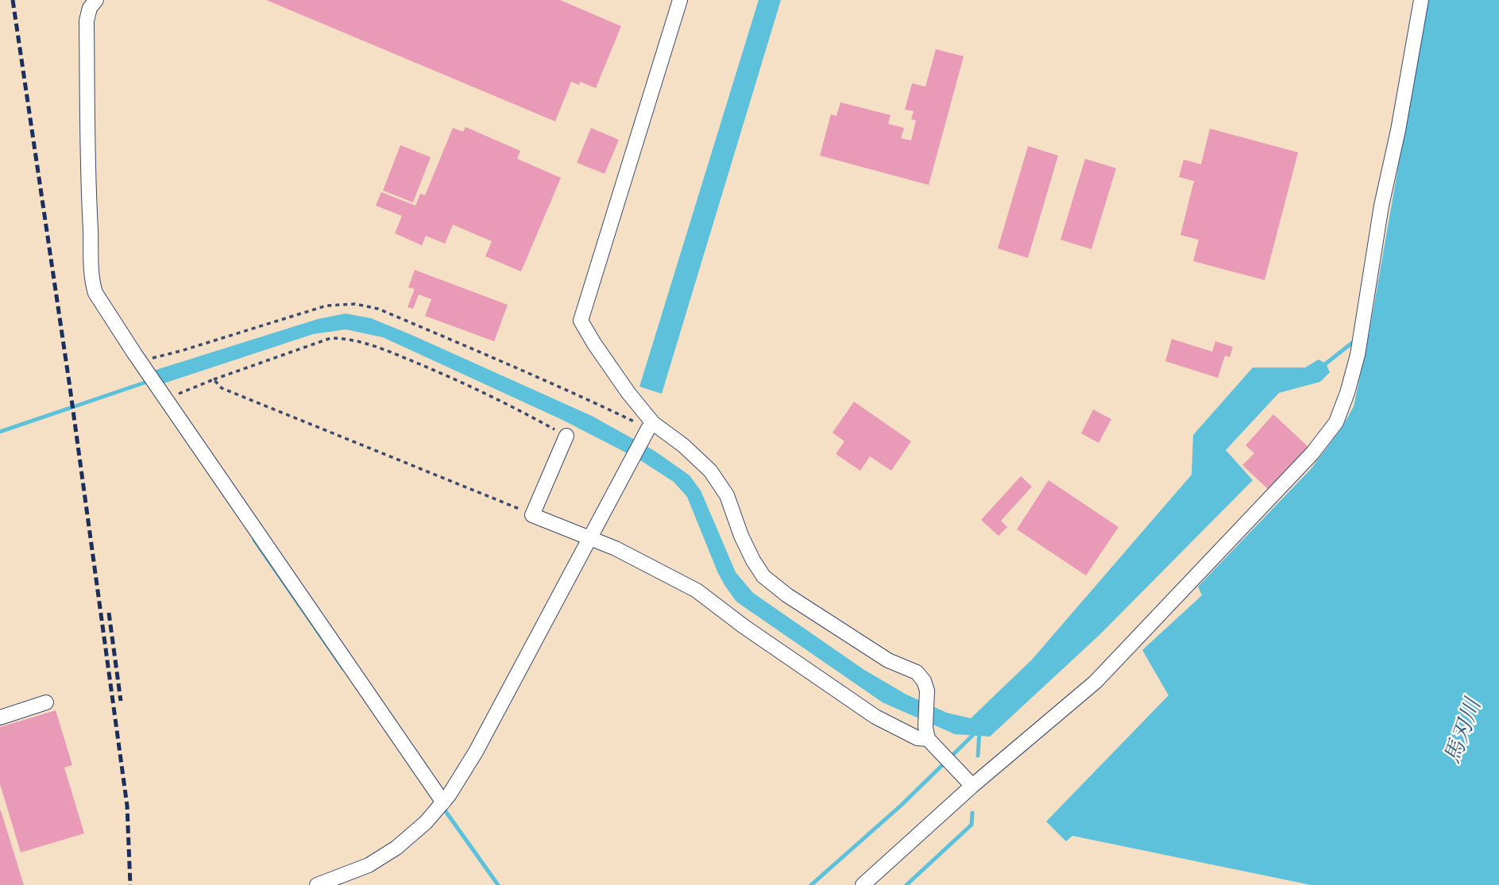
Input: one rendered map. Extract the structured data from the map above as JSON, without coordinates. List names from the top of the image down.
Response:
{
  "water": ["馬刃川"]
}
